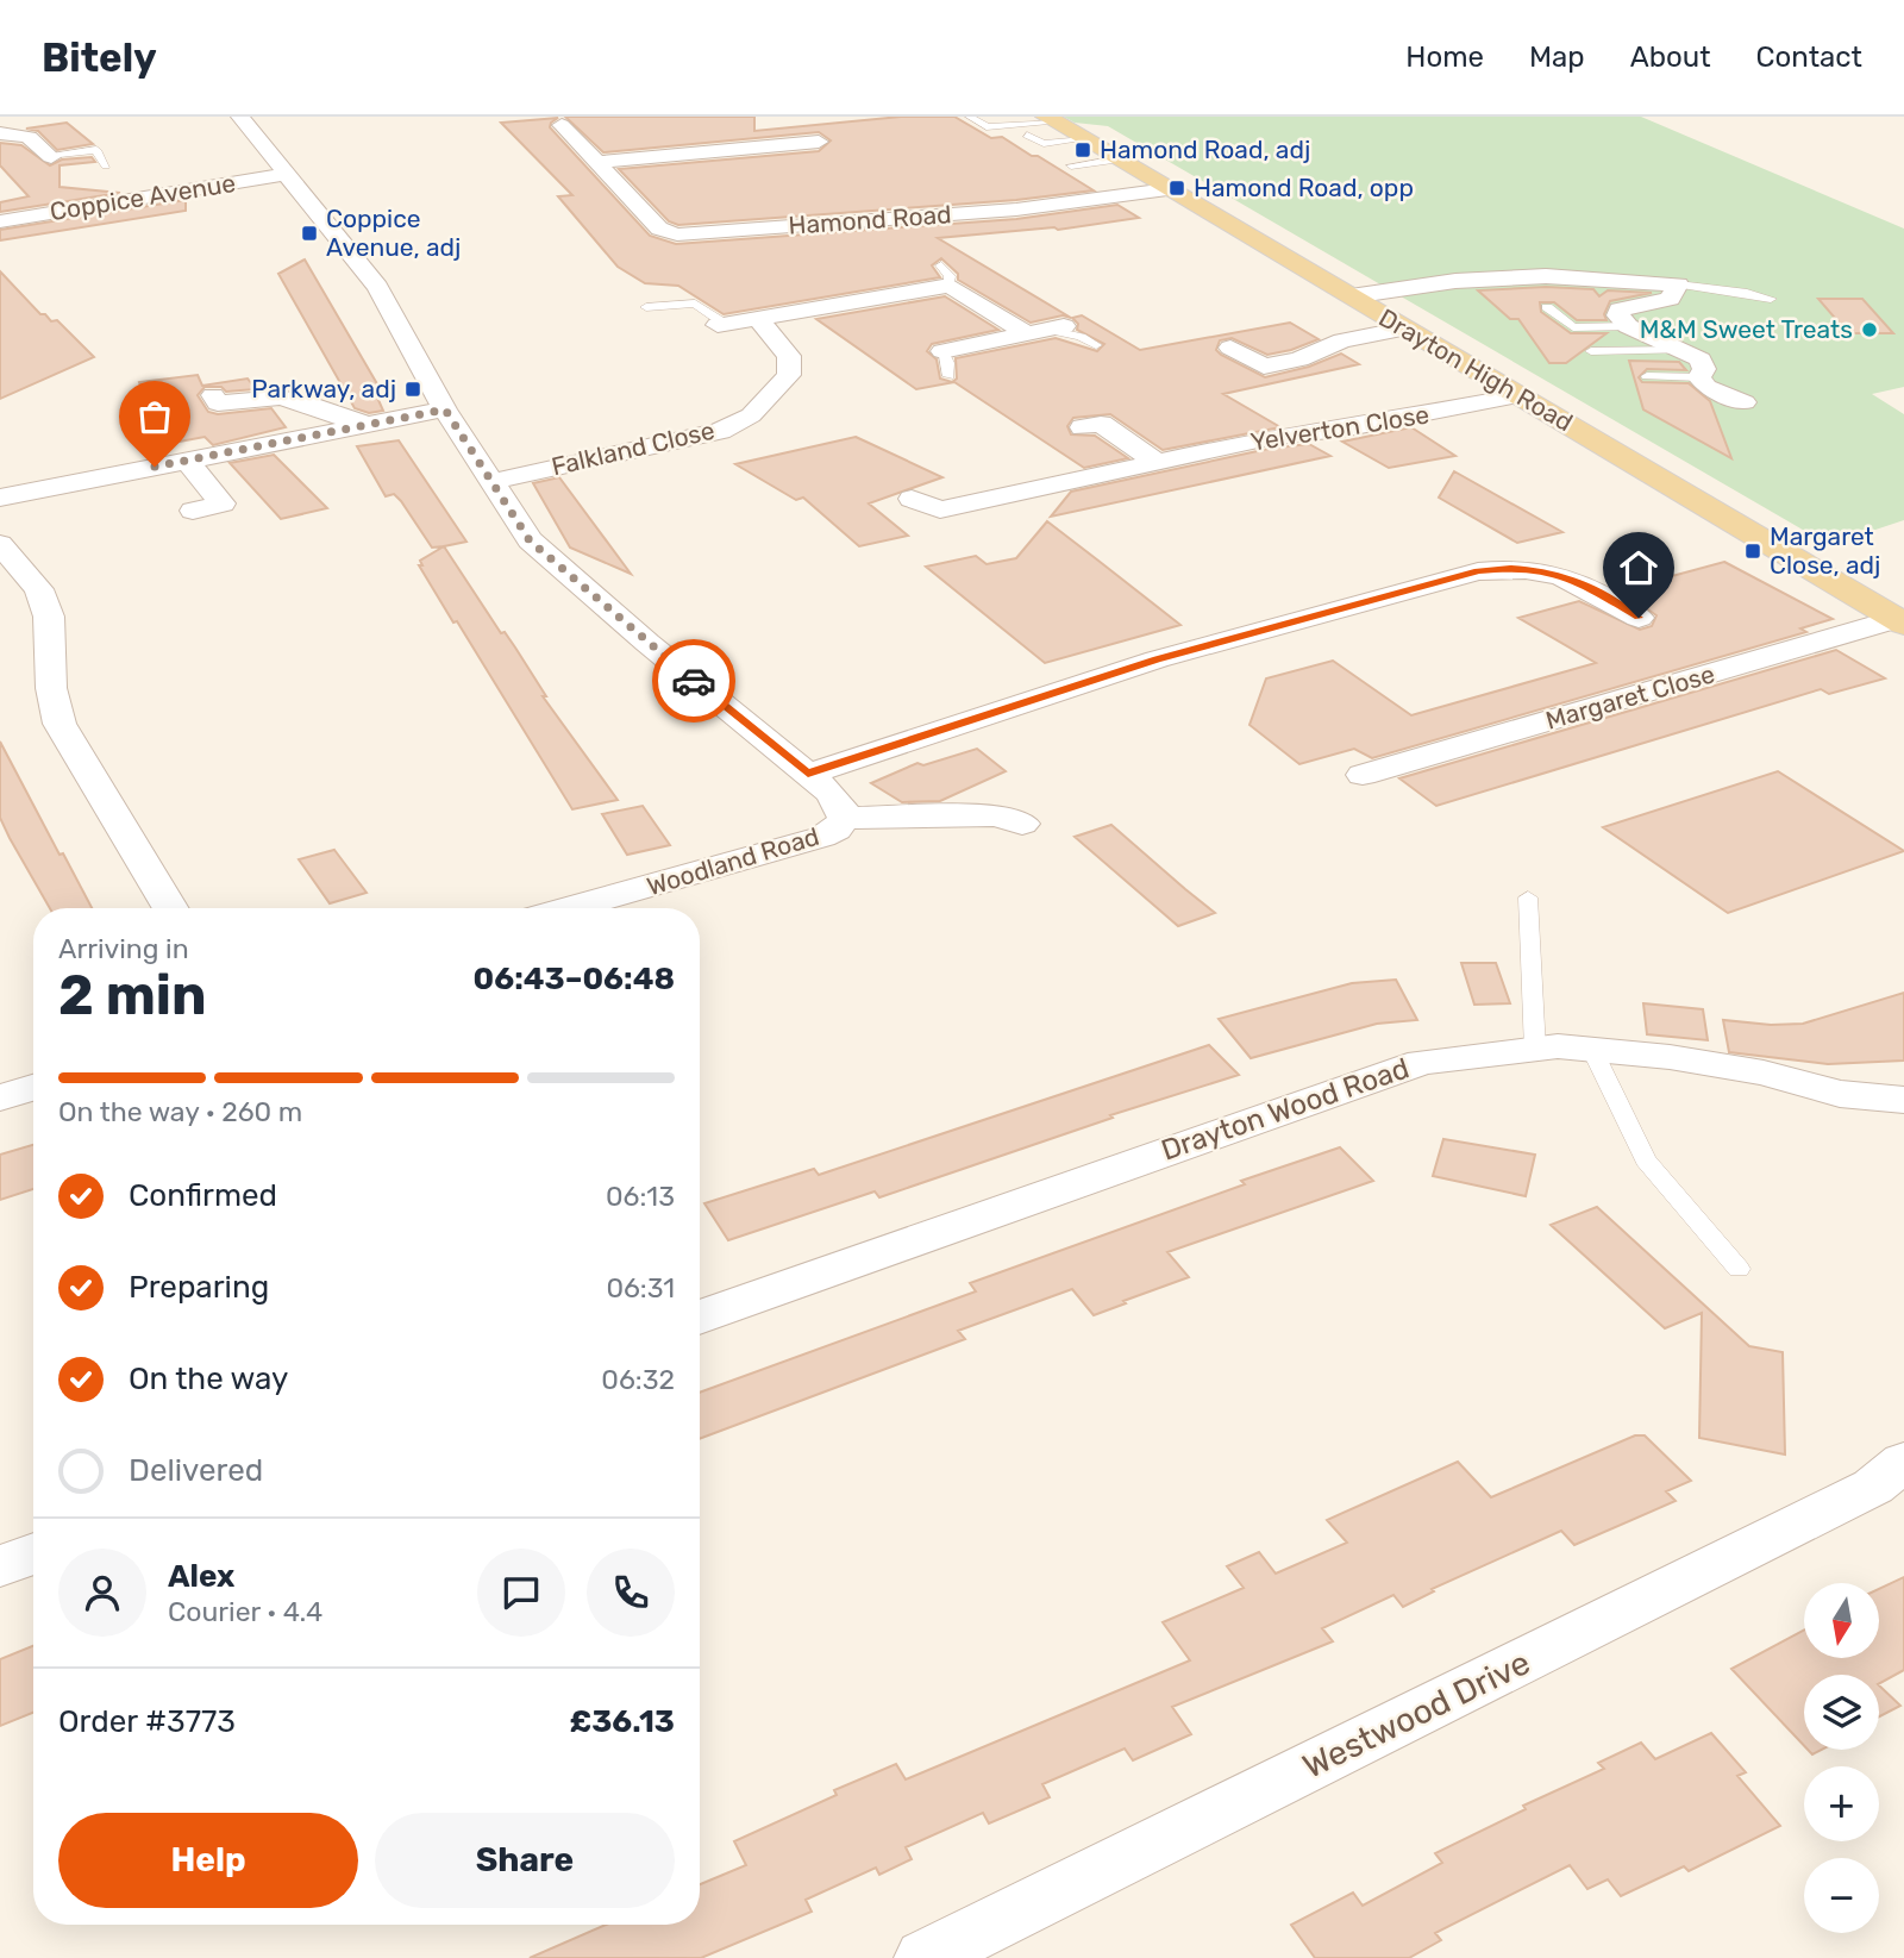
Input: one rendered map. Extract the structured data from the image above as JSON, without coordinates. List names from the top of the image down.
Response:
{
  "streets": {
    "main road": ["Drayton High Road"],
    "street": [
      "Coppice Avenue",
      "Hamond Road",
      "Yelverton Close",
      "Falkland Close",
      "Margaret Close",
      "Woodland Road",
      "Drayton Wood Road",
      "Westwood Drive"
    ]
  },
  "crossings": [
    ["Coppice Avenue", "Woodland Road"],
    ["Hamond Road", "Drayton High Road"],
    ["Drayton High Road", "Yelverton Close"],
    ["Drayton High Road", "Margaret Close"],
    ["Falkland Close", "Woodland Road"]
  ],
  "places": {
    "transit": [
      "Hamond Road, adj",
      "Hamond Road, opp",
      "Coppice Avenue, adj",
      "Parkway, adj",
      "Margaret Close, adj"
    ],
    "other": ["M&M Sweet Treats"]
  },
  "north": "bottom",
  "page": {
    "header": "Bitely",
    "nav": [
      "Home",
      "Map",
      "About",
      "Contact"
    ],
    "heading": ["2 min", "Arriving in", "06:43–06:48"],
    "panel": [
      "Alex",
      "Courier · 4.4",
      "Order #3773",
      "£36.13"
    ],
    "bar": "On the way · 260 m",
    "list": [
      ["Confirmed", "06:13"],
      ["Preparing", "06:31"],
      ["On the way", "06:32"],
      "Delivered"
    ],
    "map_buttons": ["+", "−"],
    "buttons": ["Help", "Share"]
  }
}
